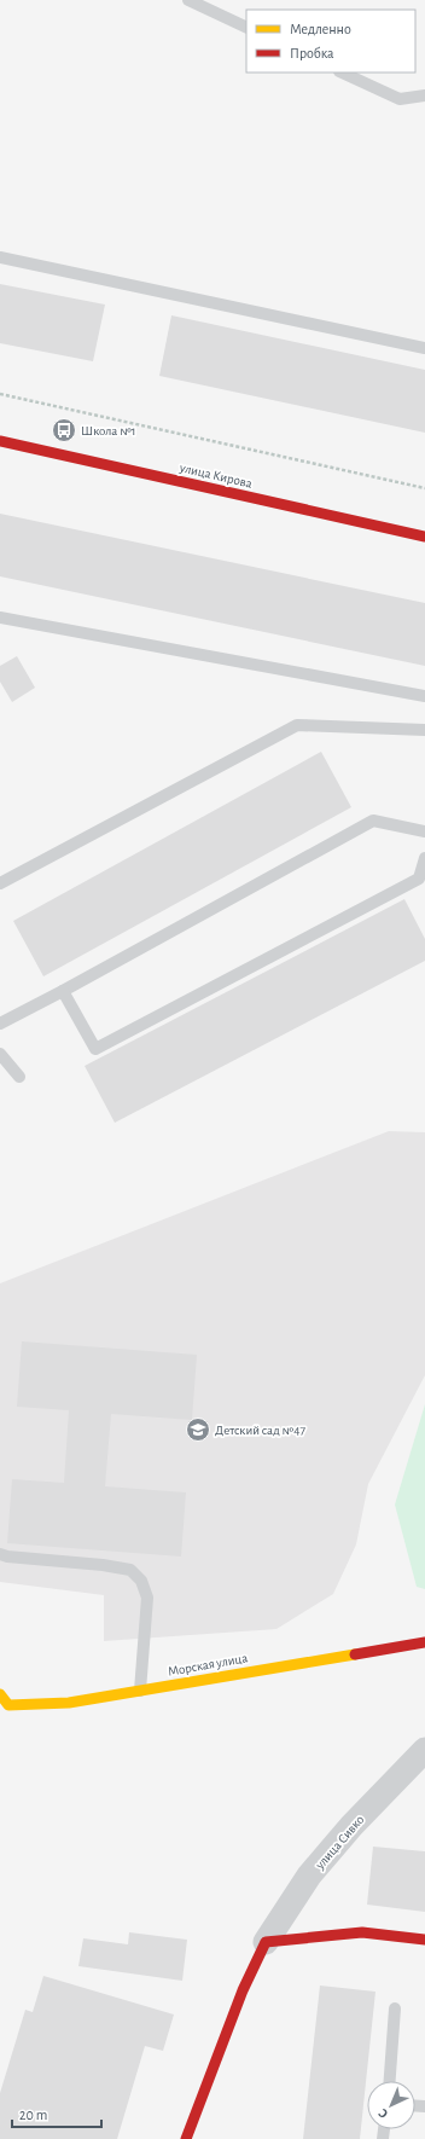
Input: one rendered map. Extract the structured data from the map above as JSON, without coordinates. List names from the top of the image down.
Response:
{
  "streets": {
    "street": ["улица Кирова", "Морская улица", "улица Сивко"]
  },
  "places": {
    "bus stop": ["Школа №1"],
    "school or university": ["Детский сад №47"]
  },
  "legend": ["Медленно", "Пробка"],
  "scale_bar": "20 m",
  "north": "bottom left"
}
